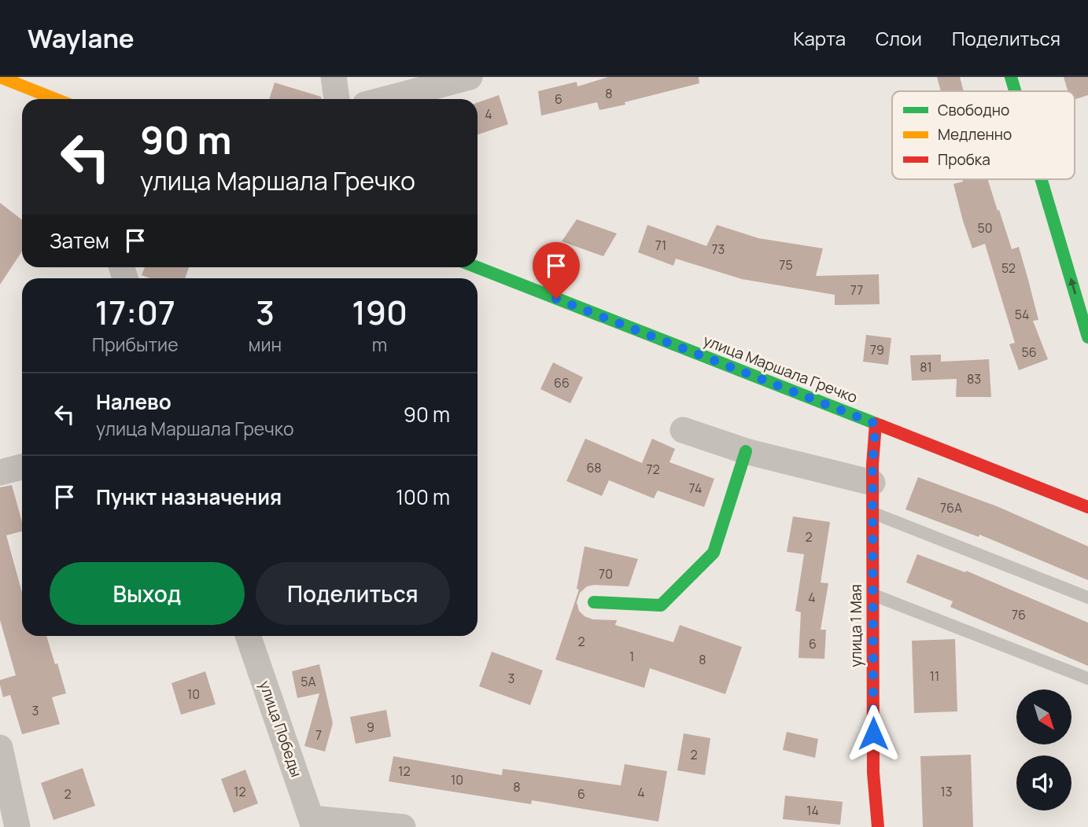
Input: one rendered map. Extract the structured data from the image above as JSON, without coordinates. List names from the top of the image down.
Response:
{
  "streets": {
    "street": ["улица Маршала Гречко", "улица 1 Мая", "улица Победы"]
  },
  "crossings": [
    ["улица Маршала Гречко", "улица 1 Мая"]
  ],
  "house_numbers": [
    "8",
    "6",
    "4",
    "50",
    "71",
    "73",
    "75",
    "52",
    "77",
    "54",
    "79",
    "56",
    "81",
    "83",
    "66",
    "68",
    "72",
    "74",
    "76А",
    "2",
    "70",
    "4",
    "76",
    "2",
    "6",
    "1",
    "8",
    "11",
    "3",
    "5А",
    "10",
    "3",
    "9",
    "7",
    "2",
    "12",
    "10",
    "8",
    "12",
    "13",
    "4",
    "2",
    "6",
    "14"
  ],
  "legend": ["Свободно", "Медленно", "Пробка"],
  "north": "bottom right",
  "page": {
    "header": "Waylane",
    "nav": ["Карта", "Слои", "Поделиться"],
    "turn": ["90 m", "улица Маршала Гречко"],
    "then": "Затем",
    "eta": [
      "17:07",
      "Прибытие",
      "3",
      "мин",
      "190",
      "m"
    ],
    "list": [
      {
        "name": "Налево",
        "note": "улица Маршала Гречко",
        "value": "90 m"
      },
      {
        "name": "Пункт назначения",
        "value": "100 m"
      }
    ],
    "buttons": ["Выход", "Поделиться"]
  }
}
